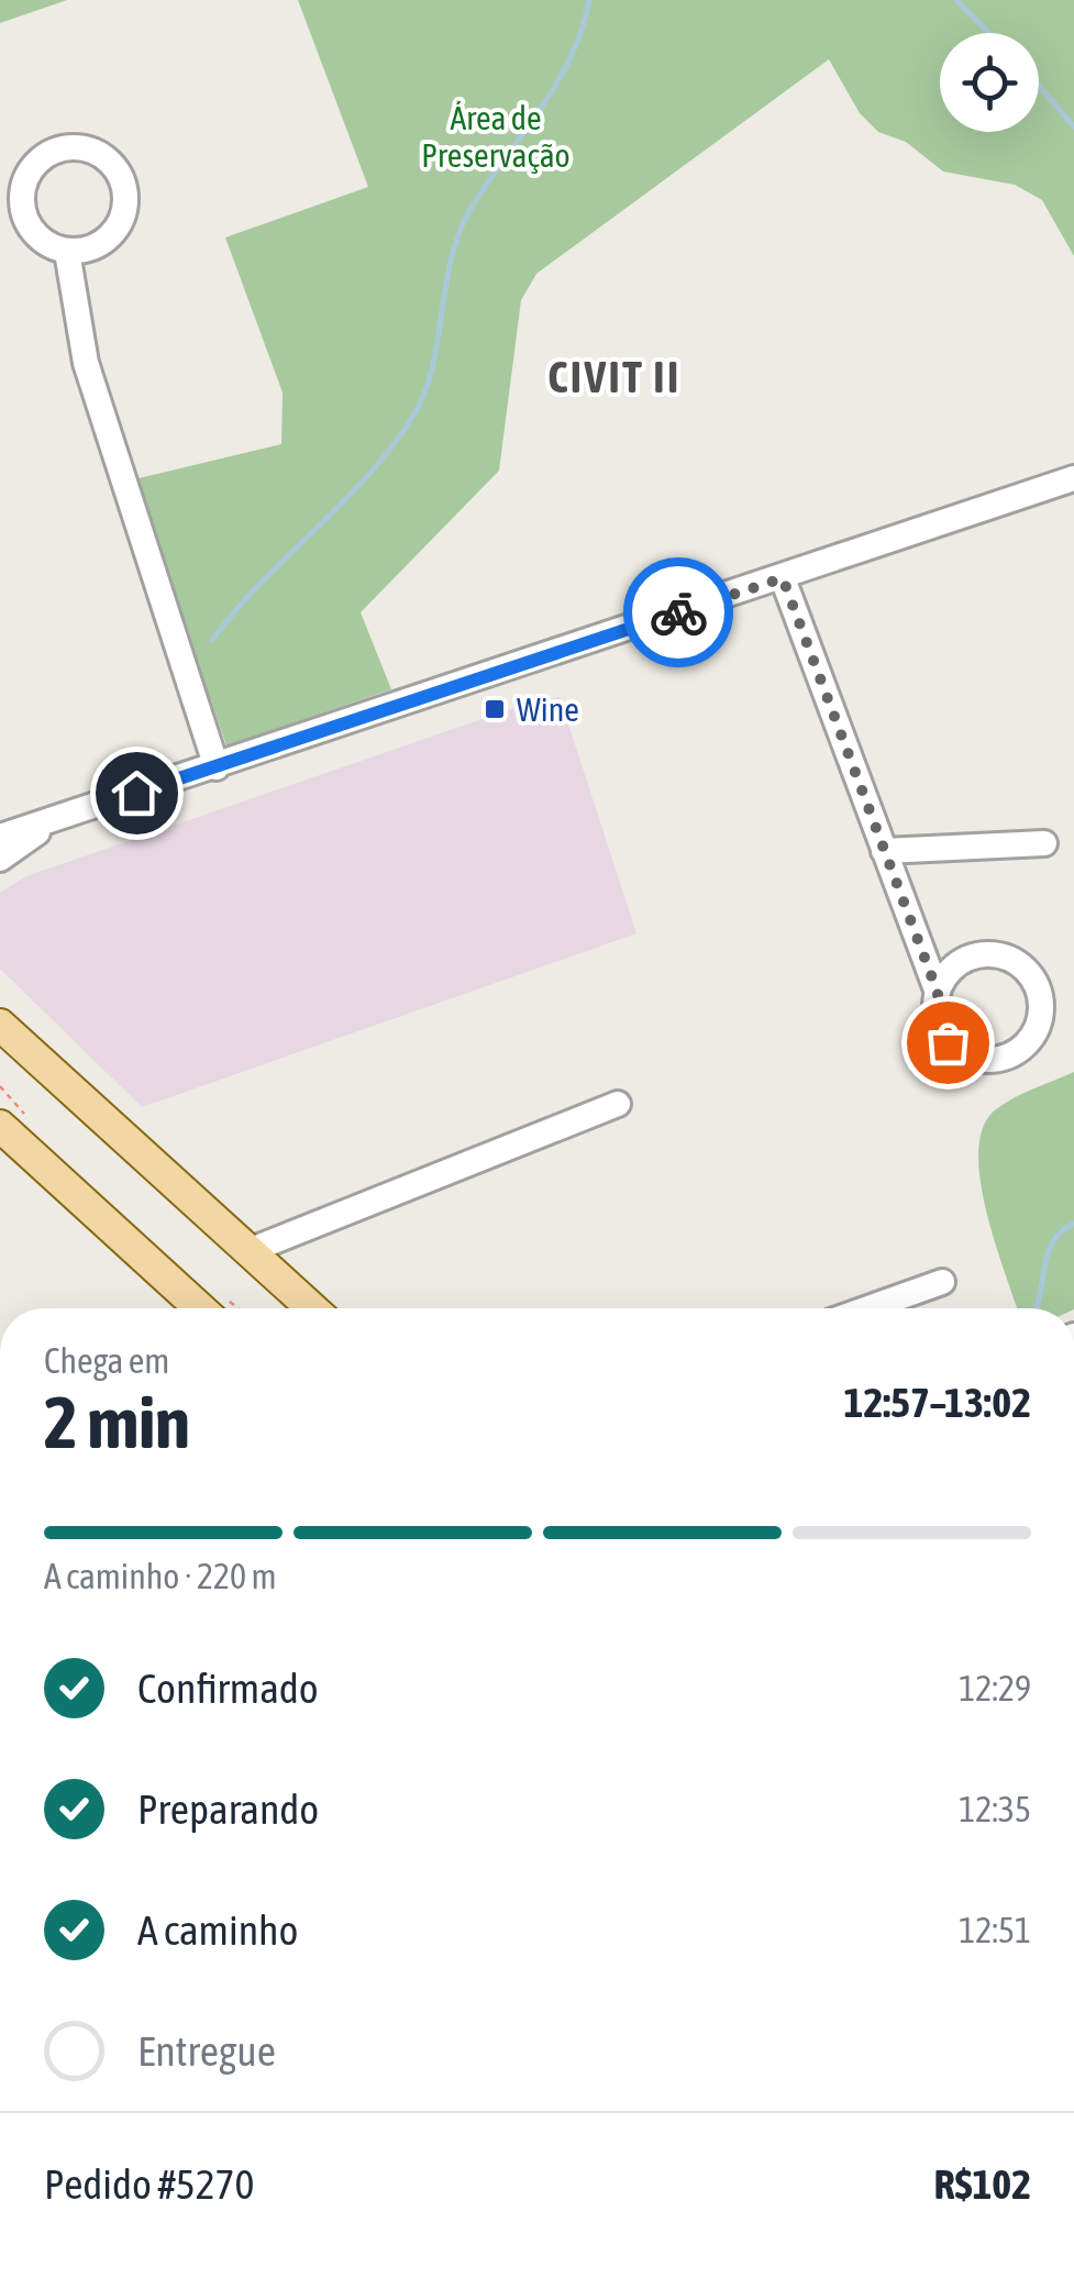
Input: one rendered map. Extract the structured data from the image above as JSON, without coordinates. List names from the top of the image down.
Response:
{
  "districts": ["CIVIT II"],
  "parks": ["Área de Preservação"],
  "places": {
    "transit": ["Wine"]
  },
  "page": {
    "heading": ["2 min", "Chega em", "12:57–13:02"],
    "panel": ["Pedido #5270", "R$102"],
    "bar": "A caminho · 220 m",
    "list": [
      ["Confirmado", "12:29"],
      ["Preparando", "12:35"],
      ["A caminho", "12:51"],
      "Entregue"
    ]
  }
}
